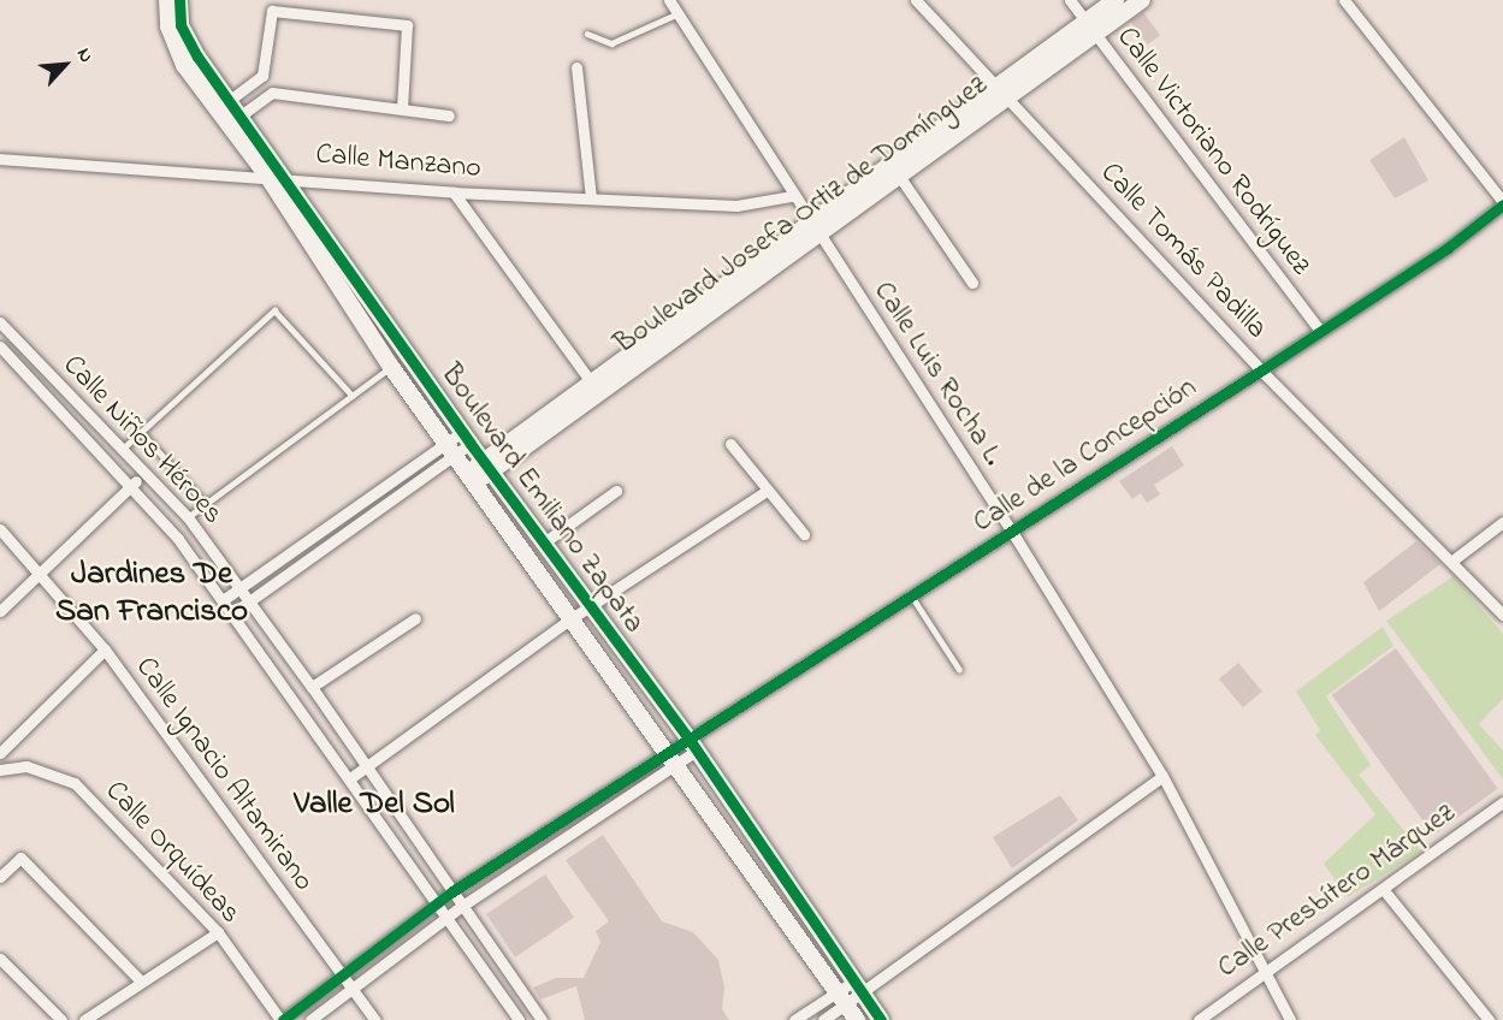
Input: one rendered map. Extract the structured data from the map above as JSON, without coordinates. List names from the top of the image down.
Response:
{
  "streets": {
    "street": [
      "Calle Victoriano Rodríguez",
      "Calle Manzano",
      "Boulevard Josefa Ortiz de Domínguez",
      "Calle Tomás Padilla",
      "Calle Luis Rocha L.",
      "Calle Niños Héroes",
      "Calle de la Concepción",
      "Boulevard Emiliano Zapata",
      "Calle Ignacio Altamirano",
      "Calle Orquídeas",
      "Calle Presbítero Márquez"
    ]
  },
  "crossings": [
    ["Calle Victoriano Rodríguez", "Boulevard Josefa Ortiz de Domínguez"],
    ["Calle Victoriano Rodríguez", "Calle de la Concepción"],
    ["Calle Manzano", "Calle Luis Rocha L."],
    ["Calle Manzano", "Boulevard Emiliano Zapata"],
    ["Boulevard Josefa Ortiz de Domínguez", "Calle Tomás Padilla"],
    ["Boulevard Josefa Ortiz de Domínguez", "Calle Luis Rocha L."],
    ["Boulevard Josefa Ortiz de Domínguez", "Boulevard Emiliano Zapata"],
    ["Calle Tomás Padilla", "Calle de la Concepción"],
    ["Calle Luis Rocha L.", "Calle de la Concepción"],
    ["Calle Luis Rocha L.", "Calle Presbítero Márquez"],
    ["Calle de la Concepción", "Boulevard Emiliano Zapata"]
  ],
  "districts": ["Jardines De San Francisco", "Valle Del Sol"],
  "north": "top right"
}
